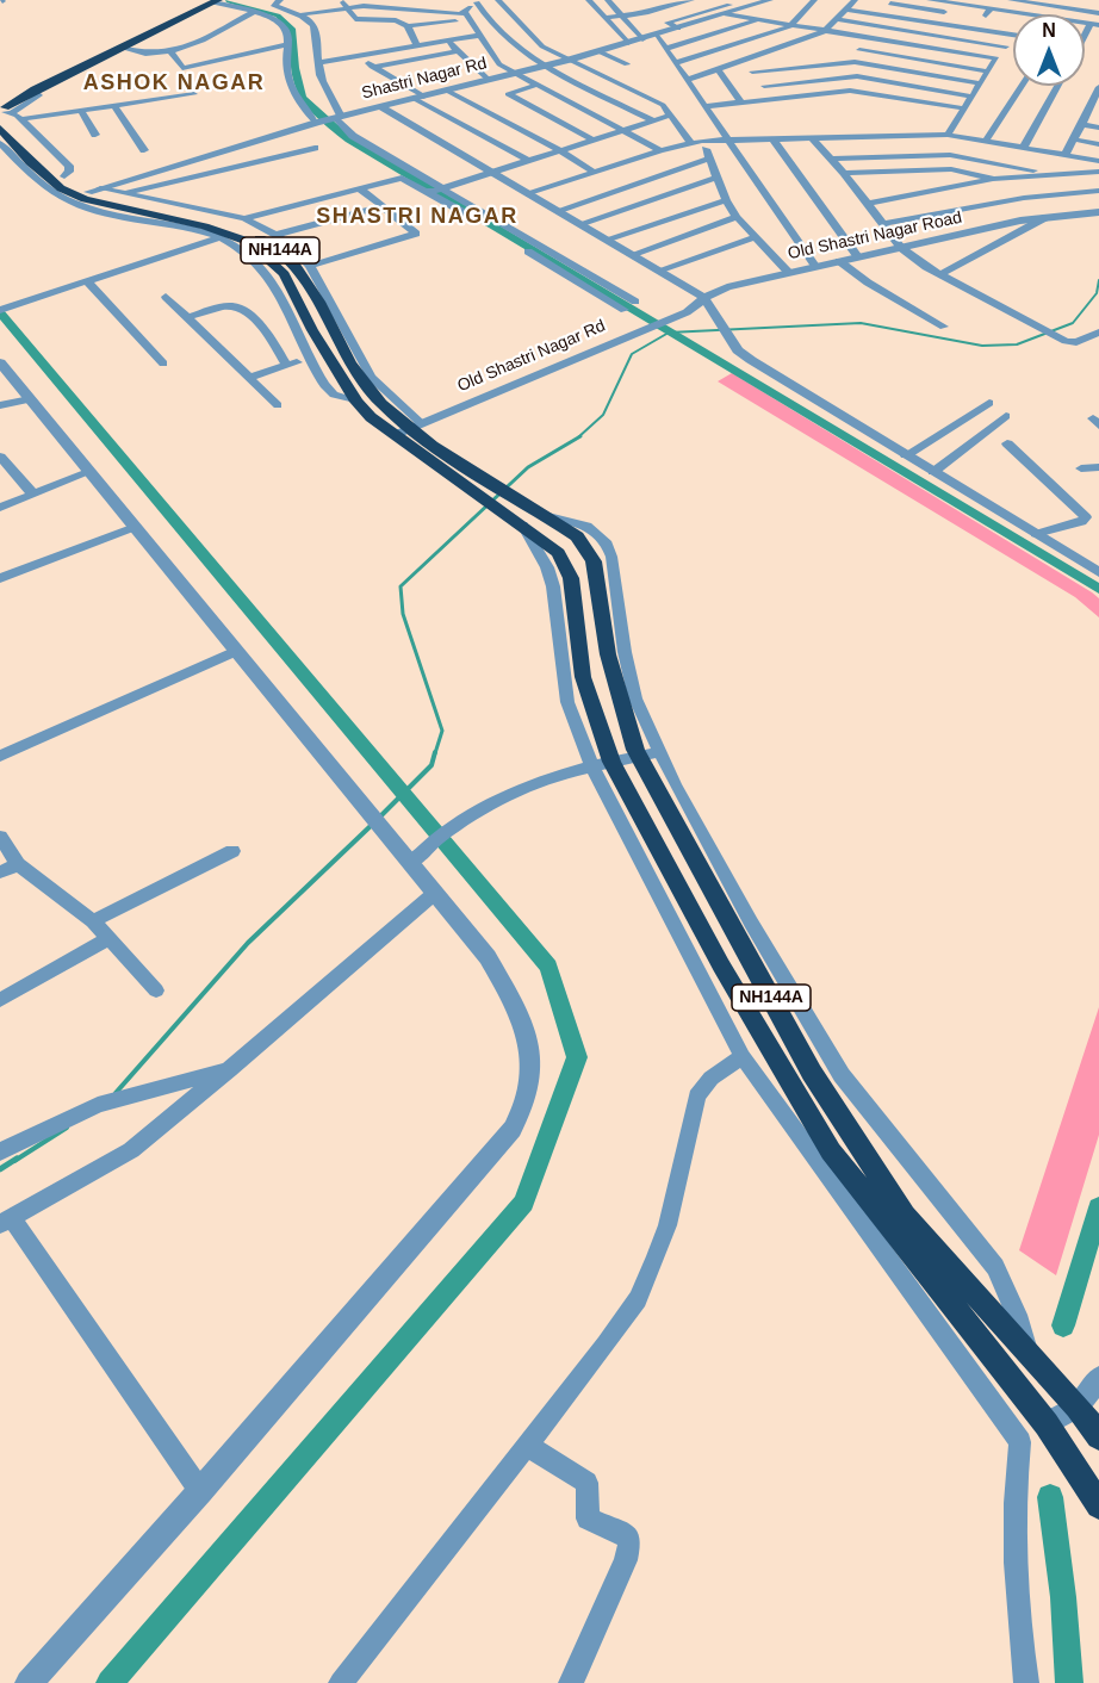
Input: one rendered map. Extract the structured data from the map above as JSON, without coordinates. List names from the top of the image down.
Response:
{
  "streets": {
    "highway": ["NH144A"],
    "street": ["Shastri Nagar Rd", "Old Shastri Nagar Road"]
  },
  "crossings": [
    ["Shastri Nagar Rd", "NH144A"],
    ["Old Shastri Nagar Road", "NH144A"]
  ],
  "districts": ["ASHOK NAGAR", "SHASTRI NAGAR"],
  "north": "top"
}
